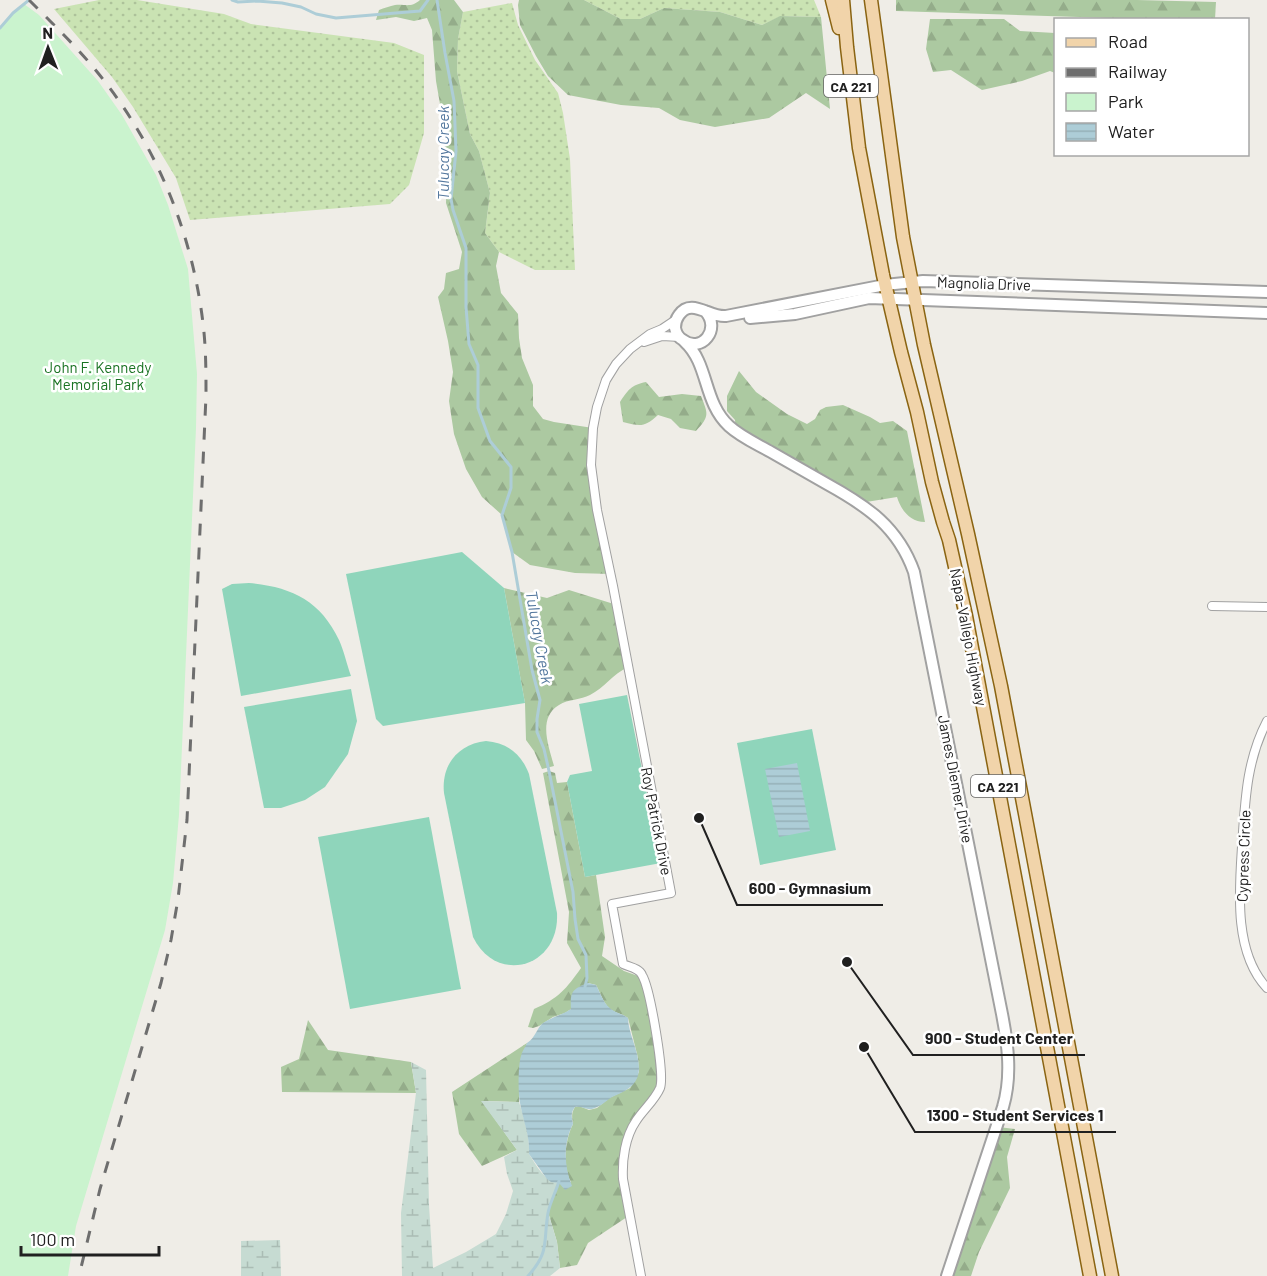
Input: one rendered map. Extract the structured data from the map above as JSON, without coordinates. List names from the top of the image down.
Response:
{
  "streets": {
    "main road": ["CA 221", "Napa-Vallejo Highway"],
    "street": [
      "Magnolia Drive",
      "James Diemer Drive",
      "Roy Patrick Drive",
      "Cypress Circle"
    ]
  },
  "crossings": [
    ["Magnolia Drive", "Napa-Vallejo Highway"],
    ["Magnolia Drive", "James Diemer Drive"],
    ["Magnolia Drive", "Roy Patrick Drive"],
    ["James Diemer Drive", "Roy Patrick Drive"]
  ],
  "water": ["Tulucay Creek"],
  "parks": ["John F. Kennedy Memorial Park"],
  "places": ["600 - Gymnasium", "900 - Student Center", "1300 - Student Services 1"],
  "legend": [
    "Road",
    "Railway",
    "Park",
    "Water"
  ],
  "scale_bar": "100 m",
  "north": "top"
}
